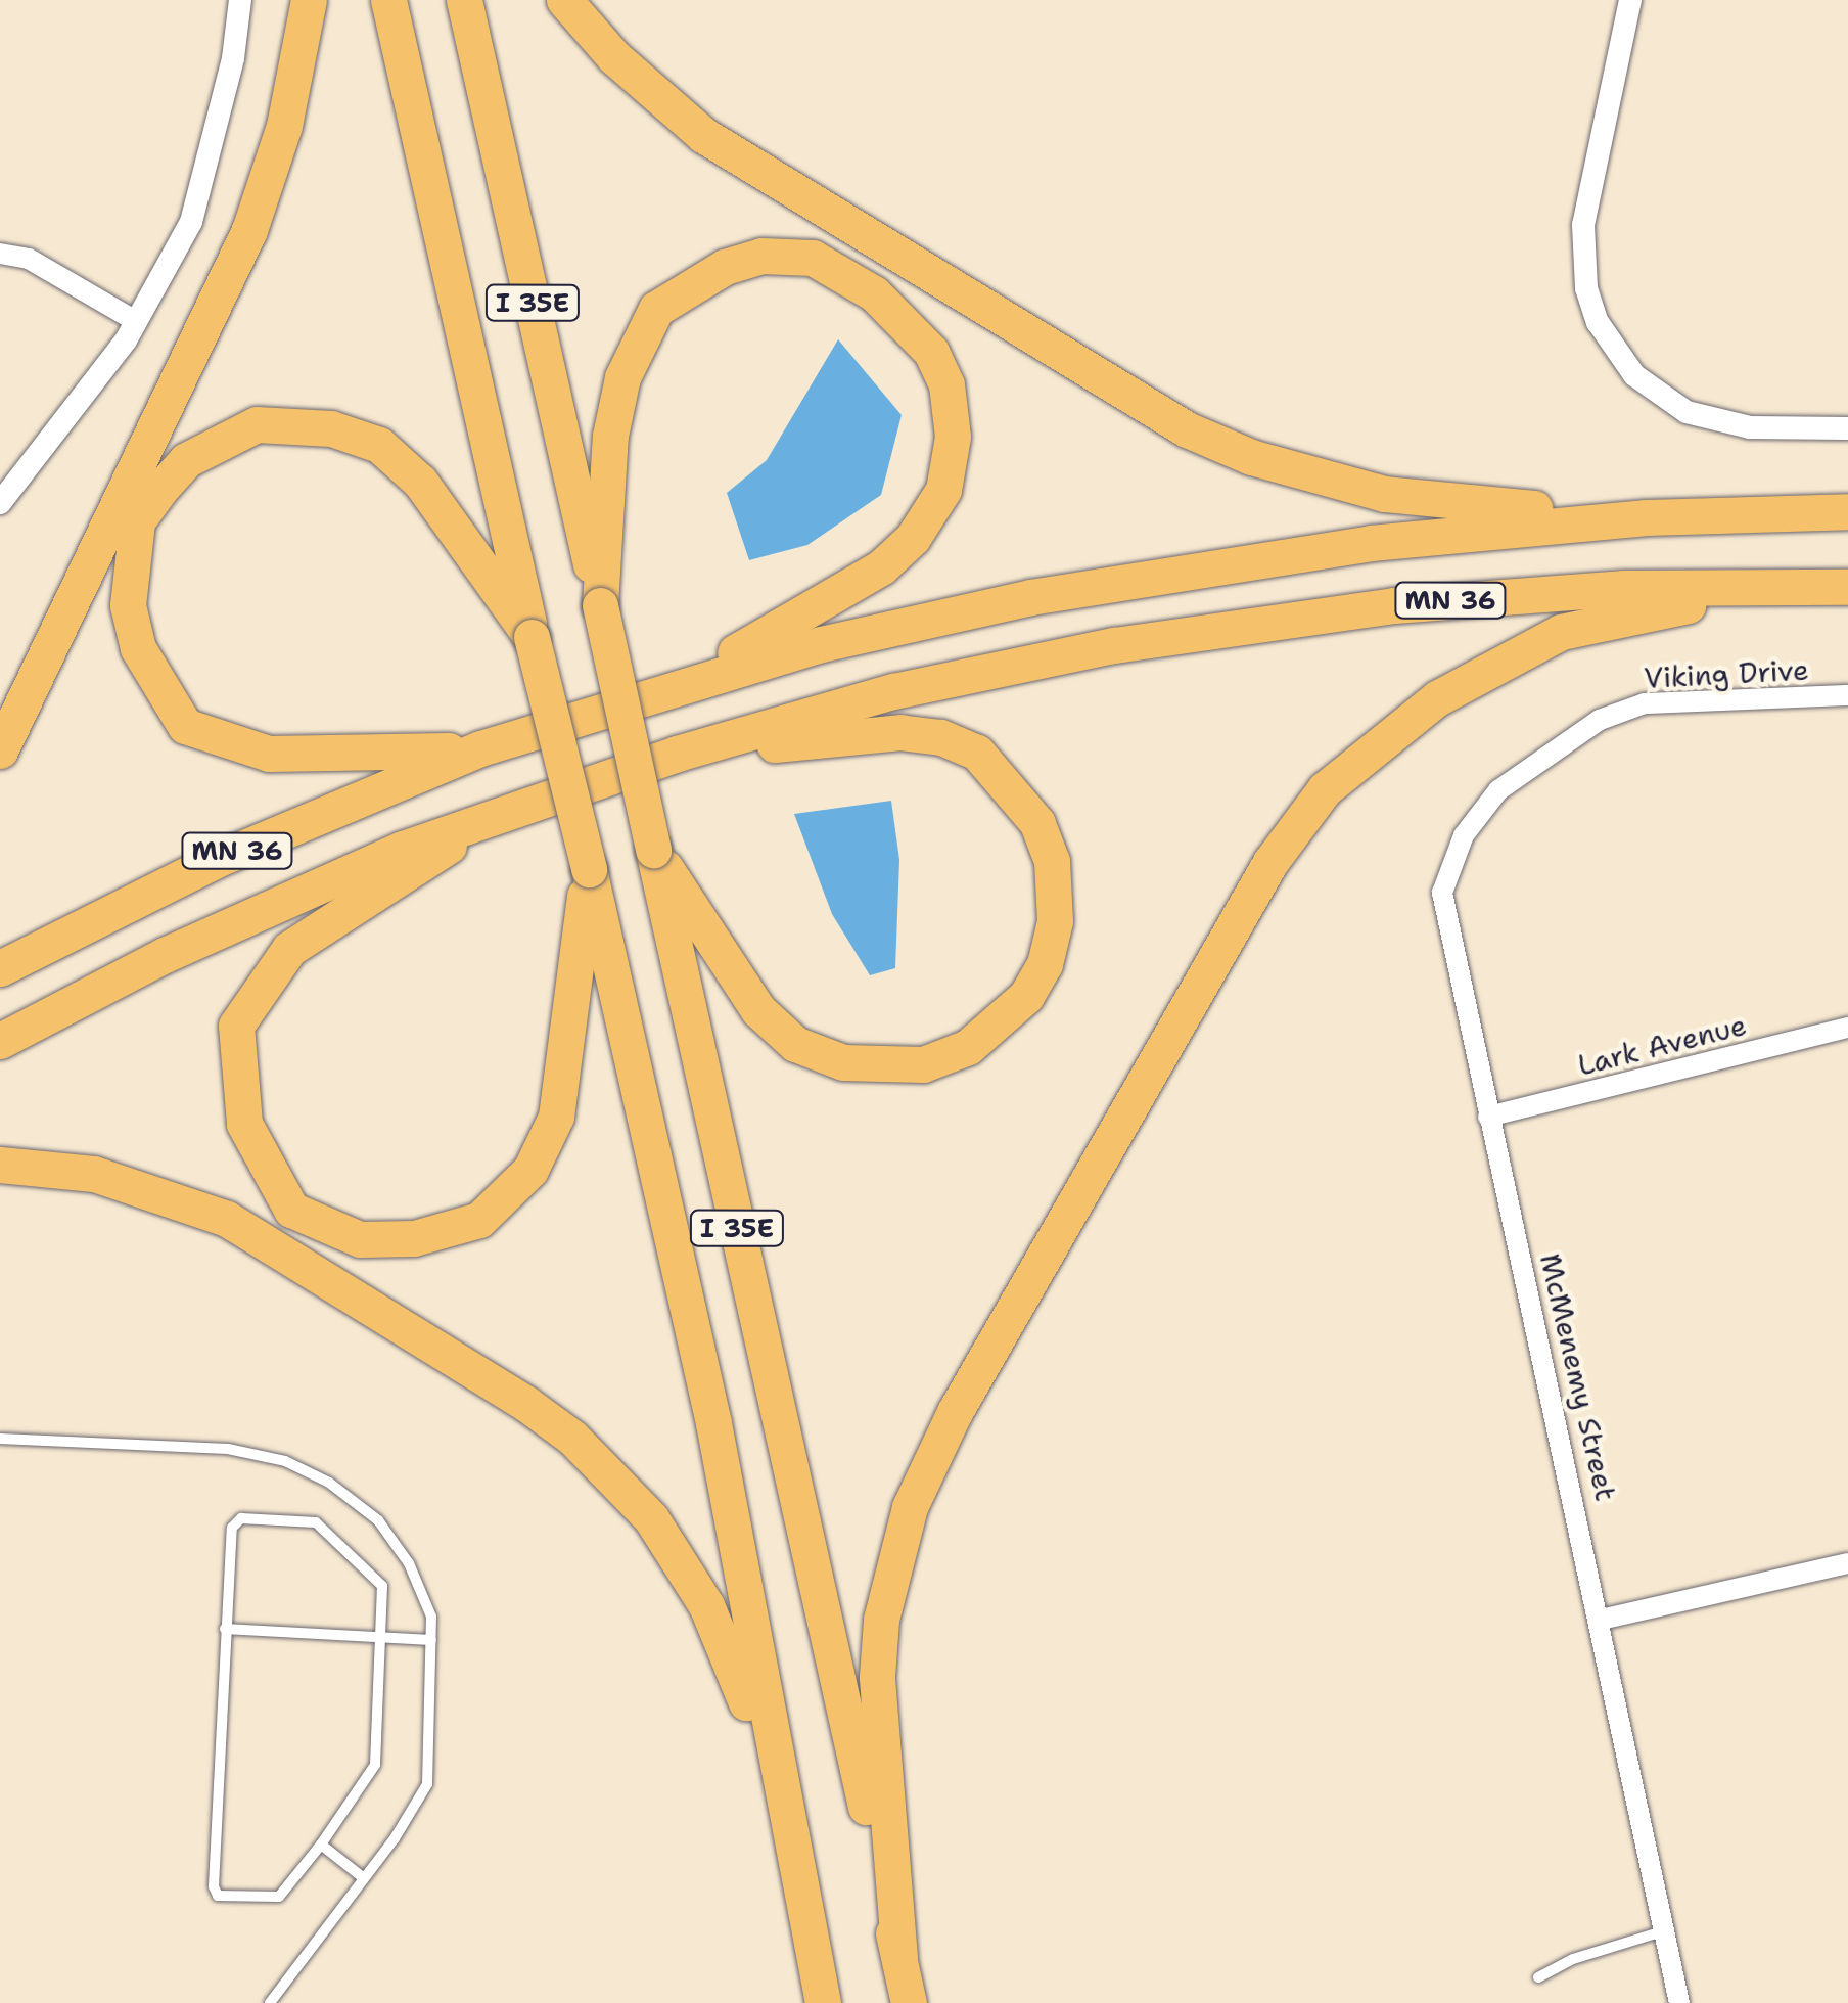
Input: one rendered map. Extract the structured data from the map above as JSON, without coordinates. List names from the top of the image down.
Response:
{
  "streets": {
    "highway": ["I 35E", "MN 36"],
    "street": ["Viking Drive", "Lark Avenue", "McMenemy Street"]
  },
  "crossings": [
    ["Viking Drive", "McMenemy Street"],
    ["Lark Avenue", "McMenemy Street"]
  ]
}
